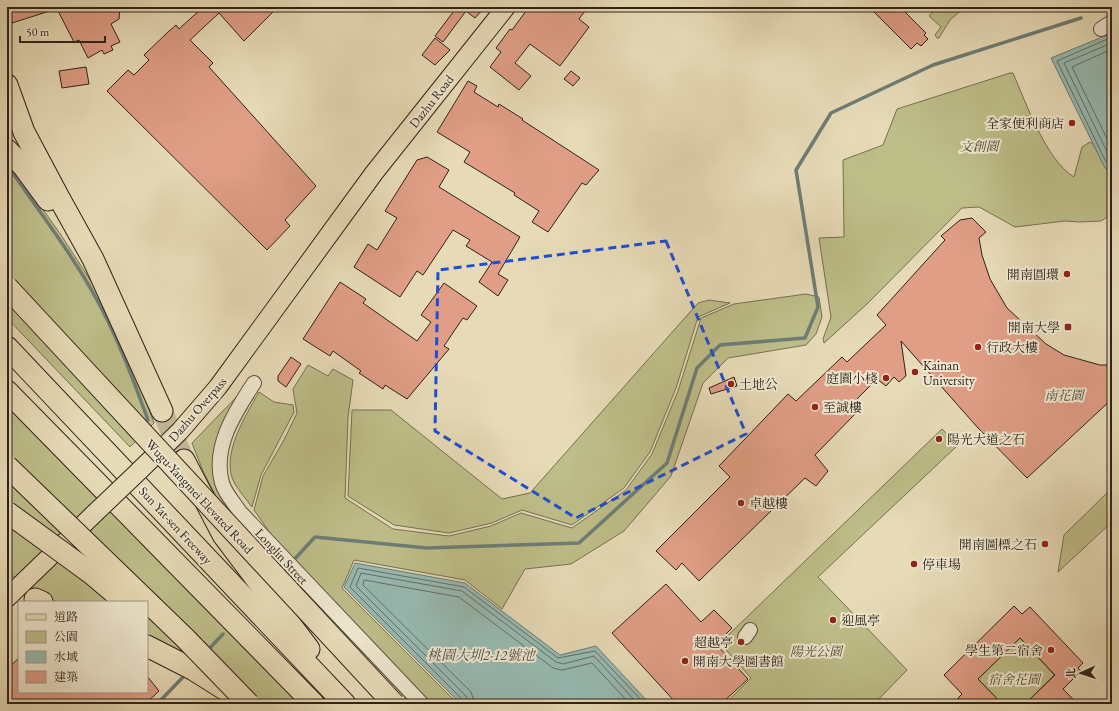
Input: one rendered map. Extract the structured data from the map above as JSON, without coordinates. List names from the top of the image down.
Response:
{
  "streets": {
    "highway": ["Wugu-Yangmei Elevated Road", "Sun Yat-sen Freeway"],
    "main road": ["Dazhu Road", "Dazhu Overpass"],
    "street": ["Longlin Street"]
  },
  "crossings": [
    ["Dazhu Road", "Dazhu Overpass"]
  ],
  "water": ["桃園大圳2-12號池"],
  "parks": [
    "文創園",
    "南花園",
    "陽光公園",
    "宿舍花園"
  ],
  "places": {
    "other": [
      "全家便利商店",
      "開南圓環",
      "行政大樓",
      "Kainan University",
      "庭園小棧",
      "土地公",
      "至誠樓",
      "陽光大道之石",
      "卓越樓",
      "開南圖標之石",
      "停車場",
      "迎風亭",
      "超越亭",
      "學生第二宿舍",
      "開南大學圖書館"
    ],
    "transit": ["開南大學"]
  },
  "legend": [
    "道路",
    "公園",
    "水域",
    "建築"
  ],
  "scale_bar": "50 m",
  "north": "left"
}
